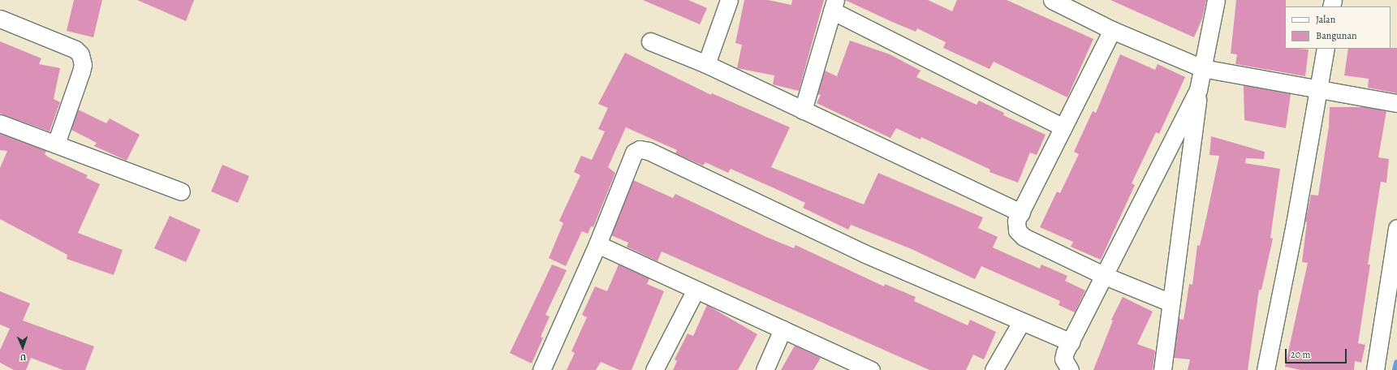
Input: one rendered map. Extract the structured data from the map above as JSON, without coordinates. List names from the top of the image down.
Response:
{
  "legend": ["Jalan", "Bangunan"],
  "scale_bar": "20 m",
  "north": "bottom"
}
